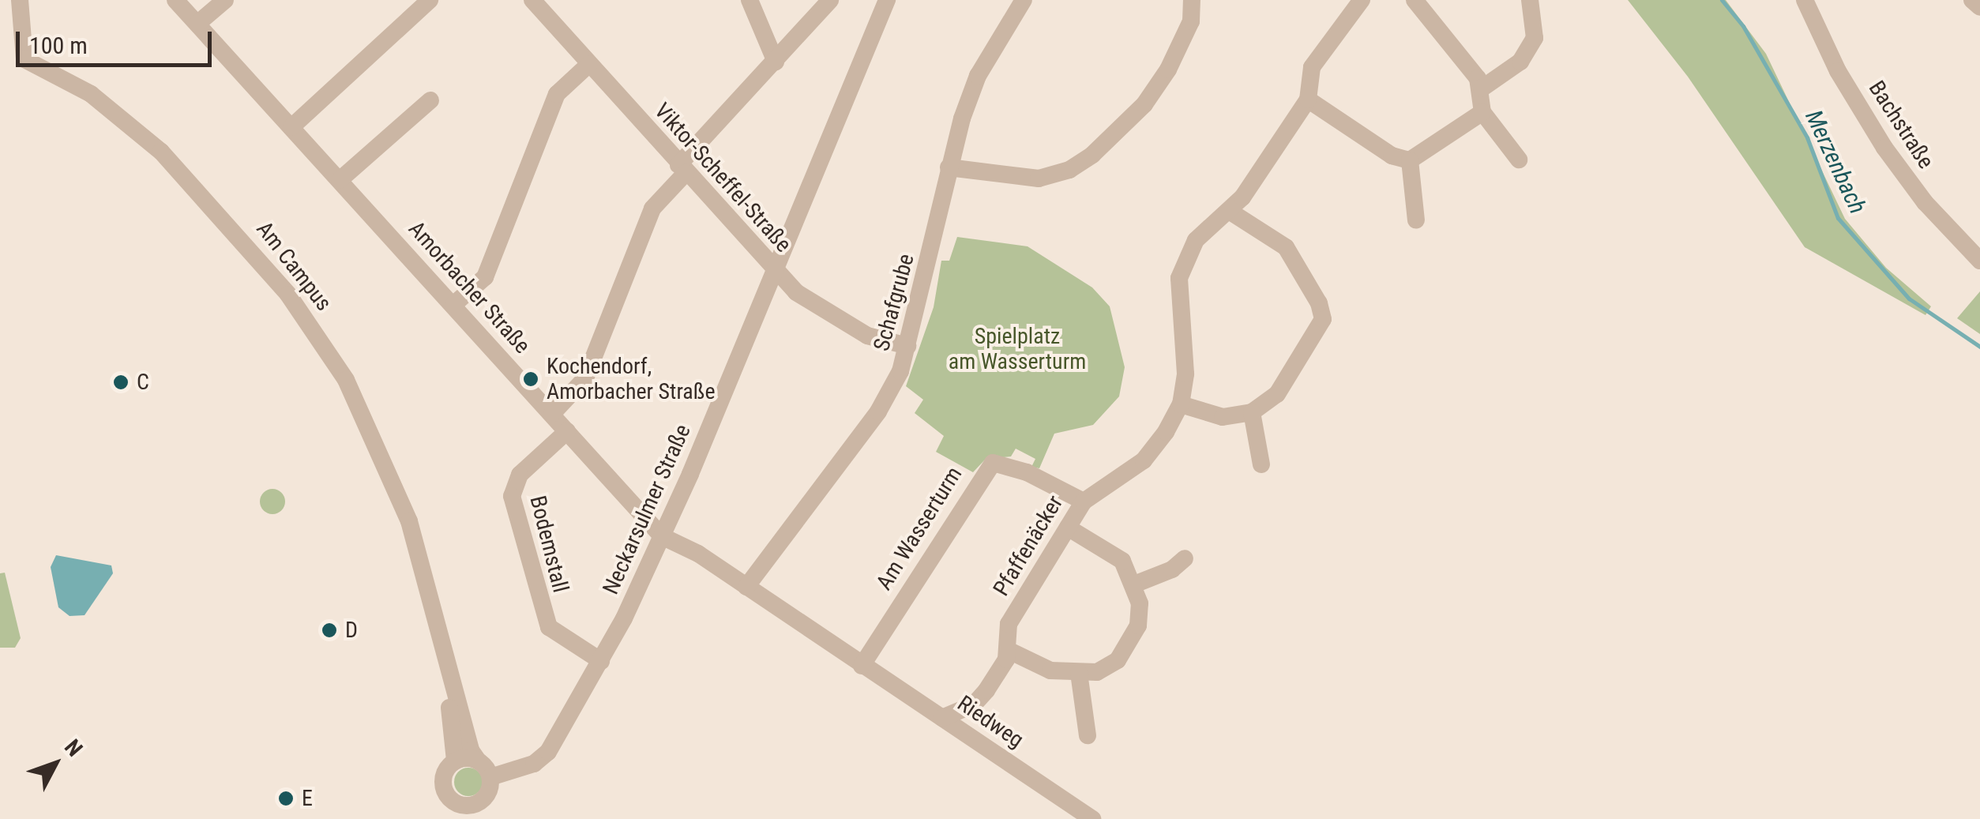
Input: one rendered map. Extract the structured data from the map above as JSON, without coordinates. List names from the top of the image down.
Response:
{
  "streets": {
    "street": [
      "Bachstraße",
      "Viktor-Scheffel-Straße",
      "Am Campus",
      "Amorbacher Straße",
      "Schafgrube",
      "Neckarsulmer Straße",
      "Am Wasserturm",
      "Bodemstall",
      "Pfaffenäcker",
      "Riedweg"
    ]
  },
  "crossings": [
    ["Viktor-Scheffel-Straße", "Schafgrube"],
    ["Viktor-Scheffel-Straße", "Neckarsulmer Straße"],
    ["Am Campus", "Neckarsulmer Straße"],
    ["Amorbacher Straße", "Schafgrube"],
    ["Amorbacher Straße", "Neckarsulmer Straße"],
    ["Amorbacher Straße", "Am Wasserturm"],
    ["Amorbacher Straße", "Bodemstall"],
    ["Amorbacher Straße", "Riedweg"],
    ["Neckarsulmer Straße", "Bodemstall"],
    ["Am Wasserturm", "Pfaffenäcker"],
    ["Am Wasserturm", "Riedweg"],
    ["Pfaffenäcker", "Riedweg"]
  ],
  "water": ["Merzenbach"],
  "parks": ["Spielplatz am Wasserturm"],
  "places": [
    "Kochendorf, Amorbacher Straße",
    "C",
    "D",
    "E"
  ],
  "scale_bar": "100 m",
  "north": "top right"
}
